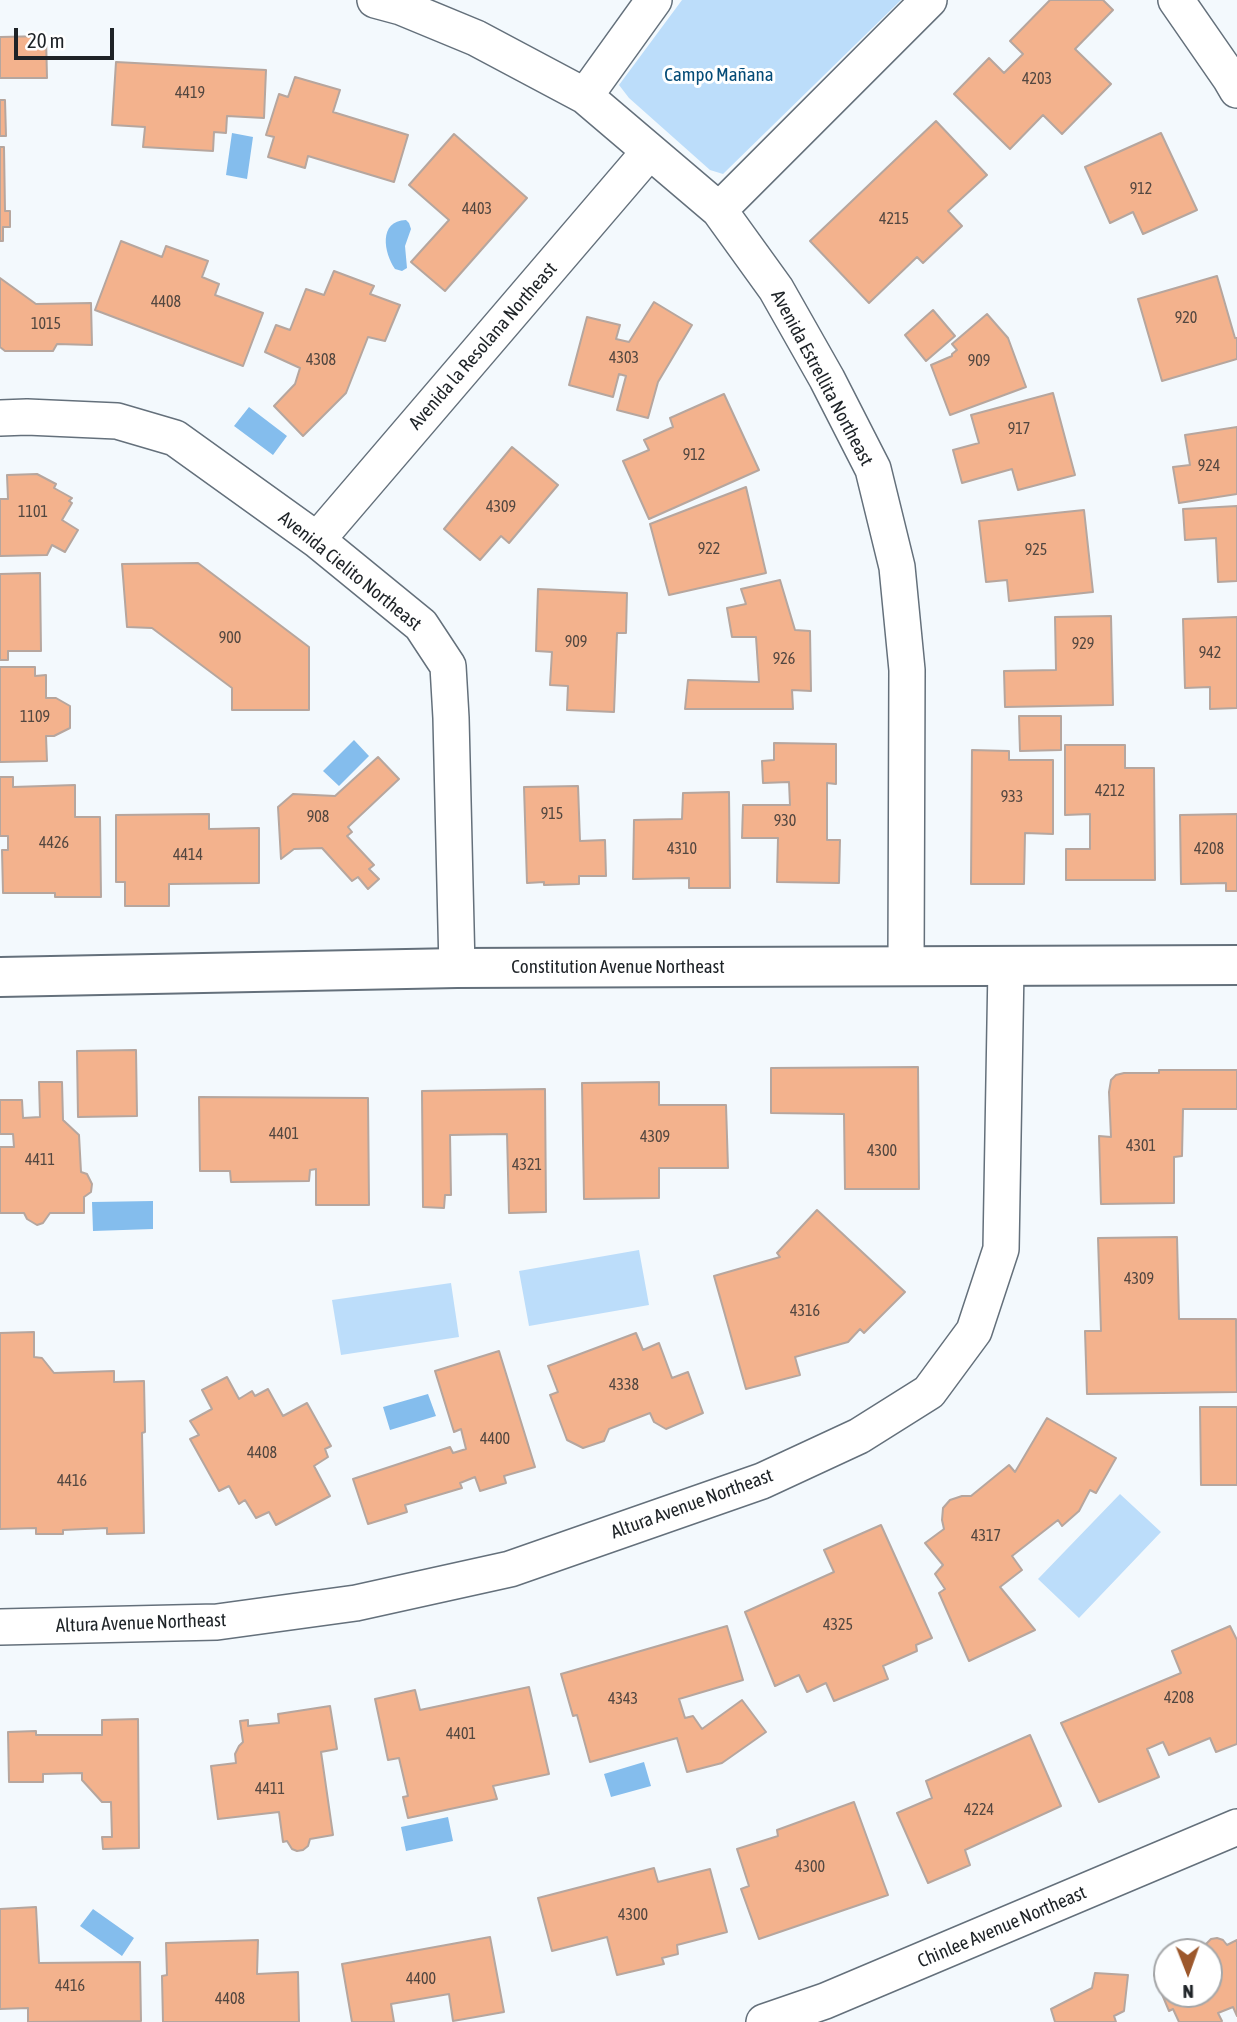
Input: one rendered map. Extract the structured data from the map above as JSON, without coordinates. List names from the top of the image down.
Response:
{
  "streets": {
    "street": [
      "Avenida la Resolana Northeast",
      "Avenida Estrellita Northeast",
      "Avenida Cielito Northeast",
      "Constitution Avenue Northeast",
      "Altura Avenue Northeast",
      "Chinlee Avenue Northeast"
    ]
  },
  "crossings": [
    ["Avenida la Resolana Northeast", "Avenida Estrellita Northeast"],
    ["Avenida la Resolana Northeast", "Avenida Cielito Northeast"],
    ["Avenida Estrellita Northeast", "Constitution Avenue Northeast"],
    ["Avenida Cielito Northeast", "Constitution Avenue Northeast"],
    ["Constitution Avenue Northeast", "Altura Avenue Northeast"]
  ],
  "parks": ["Campo Mañana"],
  "house_numbers": [
    "4203",
    "4419",
    "912",
    "4403",
    "4215",
    "4408",
    "920",
    "1015",
    "4303",
    "4308",
    "909",
    "917",
    "912",
    "924",
    "4309",
    "1101",
    "922",
    "925",
    "900",
    "909",
    "929",
    "942",
    "926",
    "1109",
    "4212",
    "933",
    "915",
    "908",
    "930",
    "4426",
    "4310",
    "4208",
    "4414",
    "4401",
    "4309",
    "4301",
    "4300",
    "4411",
    "4321",
    "4309",
    "4316",
    "4338",
    "4400",
    "4408",
    "4416",
    "4317",
    "4325",
    "4208",
    "4343",
    "4401",
    "4411",
    "4224",
    "4300",
    "4300",
    "4400",
    "4416",
    "4408"
  ],
  "scale_bar": "20 m",
  "north": "bottom"
}
